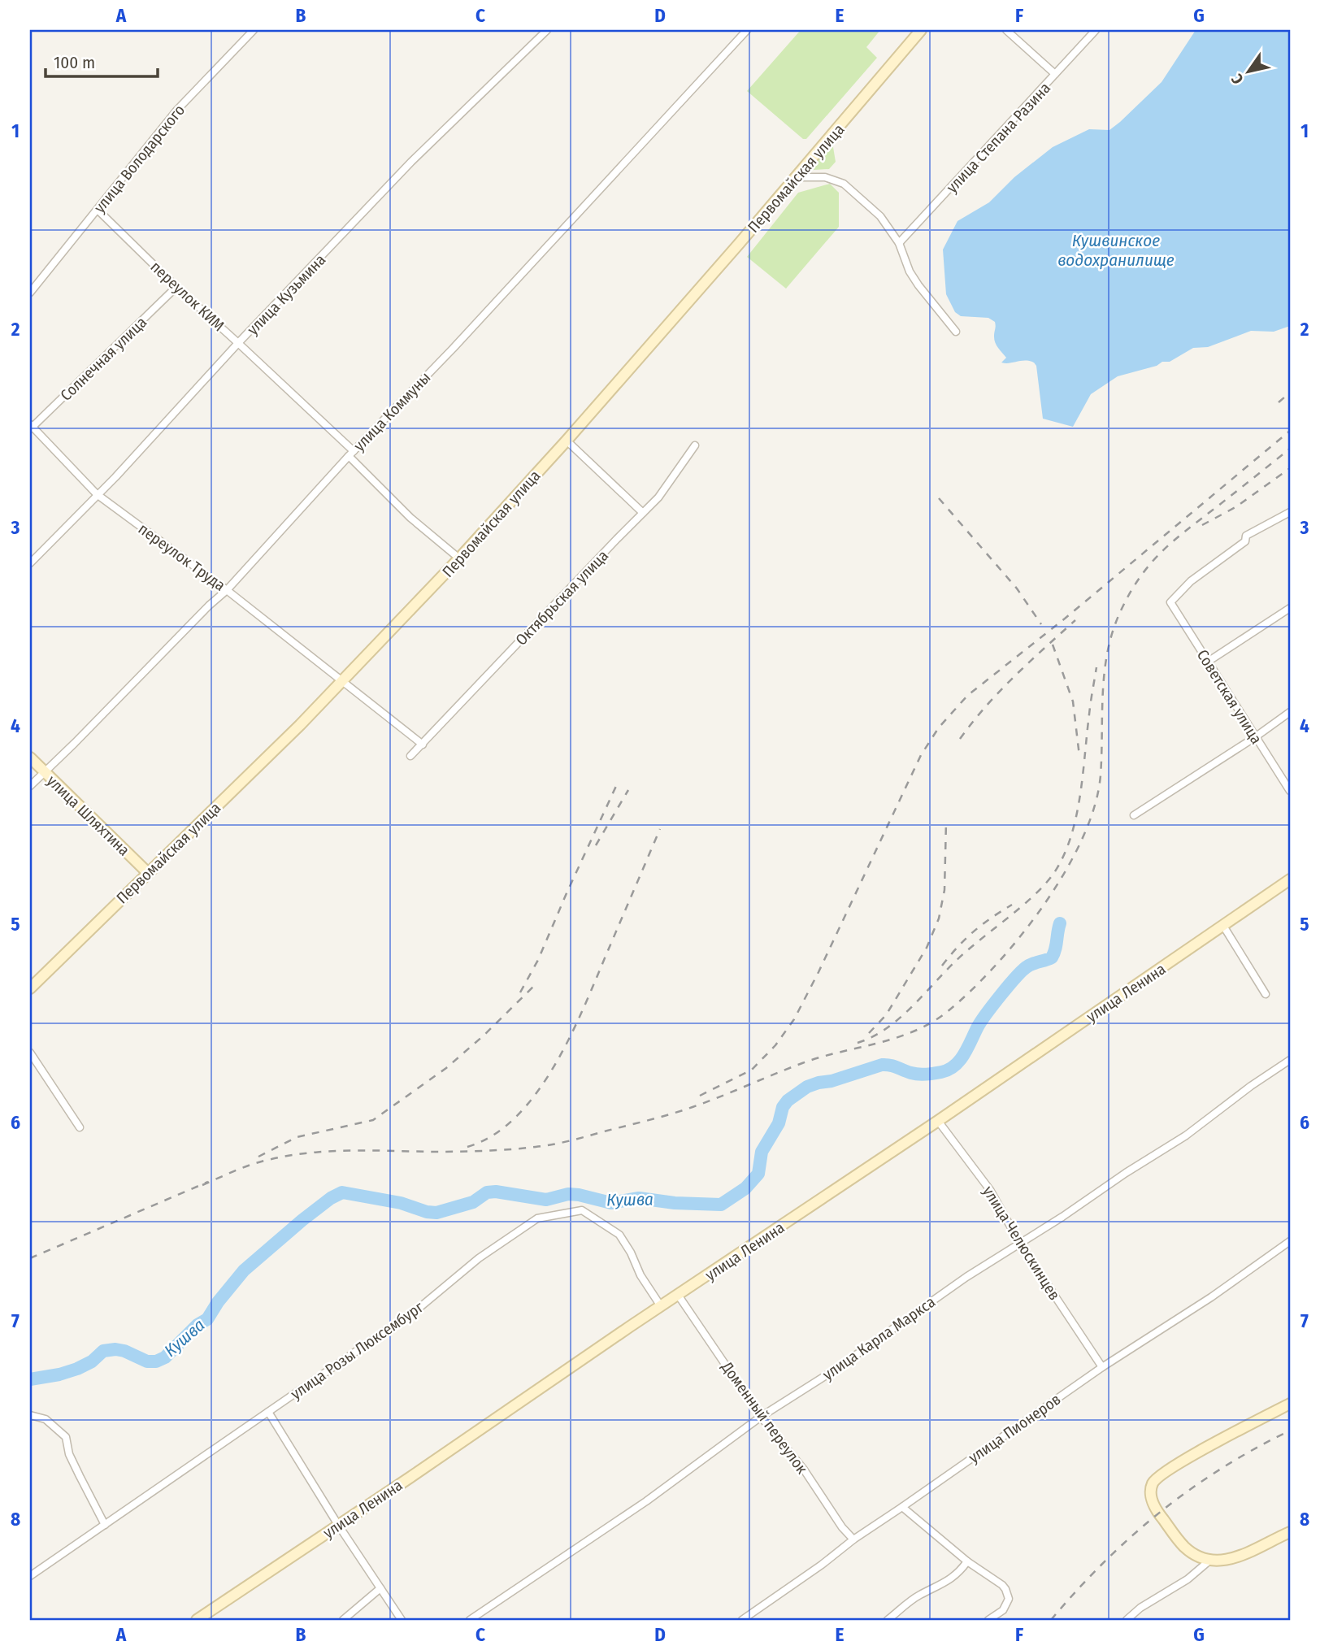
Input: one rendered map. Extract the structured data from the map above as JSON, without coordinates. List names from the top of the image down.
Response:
{
  "streets": {
    "main road": ["Первомайская улица", "улица Шляхтина", "улица Ленина"],
    "street": [
      "улица Степана Разина",
      "улица Володарского",
      "улица Кузьмина",
      "переулок КИМ",
      "Солнечная улица",
      "улица Коммуны",
      "переулок Труда",
      "Октябрьская улица",
      "Советская улица",
      "улица Челюскинцев",
      "улица Карла Маркса",
      "улица Розы Люксембург",
      "Доменный переулок",
      "улица Пионеров"
    ]
  },
  "crossings": [
    ["улица Володарского", "переулок КИМ"],
    ["Первомайская улица", "переулок КИМ"],
    ["Первомайская улица", "переулок Труда"],
    ["Первомайская улица", "улица Шляхтина"],
    ["улица Кузьмина", "переулок КИМ"],
    ["улица Кузьмина", "переулок Труда"],
    ["переулок КИМ", "Солнечная улица"],
    ["переулок КИМ", "улица Коммуны"],
    ["Солнечная улица", "переулок Труда"],
    ["улица Коммуны", "переулок Труда"],
    ["улица Коммуны", "улица Шляхтина"],
    ["переулок Труда", "Октябрьская улица"],
    ["улица Ленина", "улица Челюскинцев"],
    ["улица Ленина", "улица Розы Люксембург"],
    ["улица Ленина", "Доменный переулок"],
    ["улица Челюскинцев", "улица Карла Маркса"],
    ["улица Челюскинцев", "улица Пионеров"],
    ["улица Карла Маркса", "Доменный переулок"],
    ["Доменный переулок", "улица Пионеров"]
  ],
  "water": ["Кушвинское водохранилище", "Кушва"],
  "scale_bar": "100 m",
  "north": "bottom left",
  "grid": {
    "columns": [
      "A",
      "B",
      "C",
      "D",
      "E",
      "F",
      "G"
    ],
    "rows": [
      "1",
      "2",
      "3",
      "4",
      "5",
      "6",
      "7",
      "8"
    ]
  }
}
